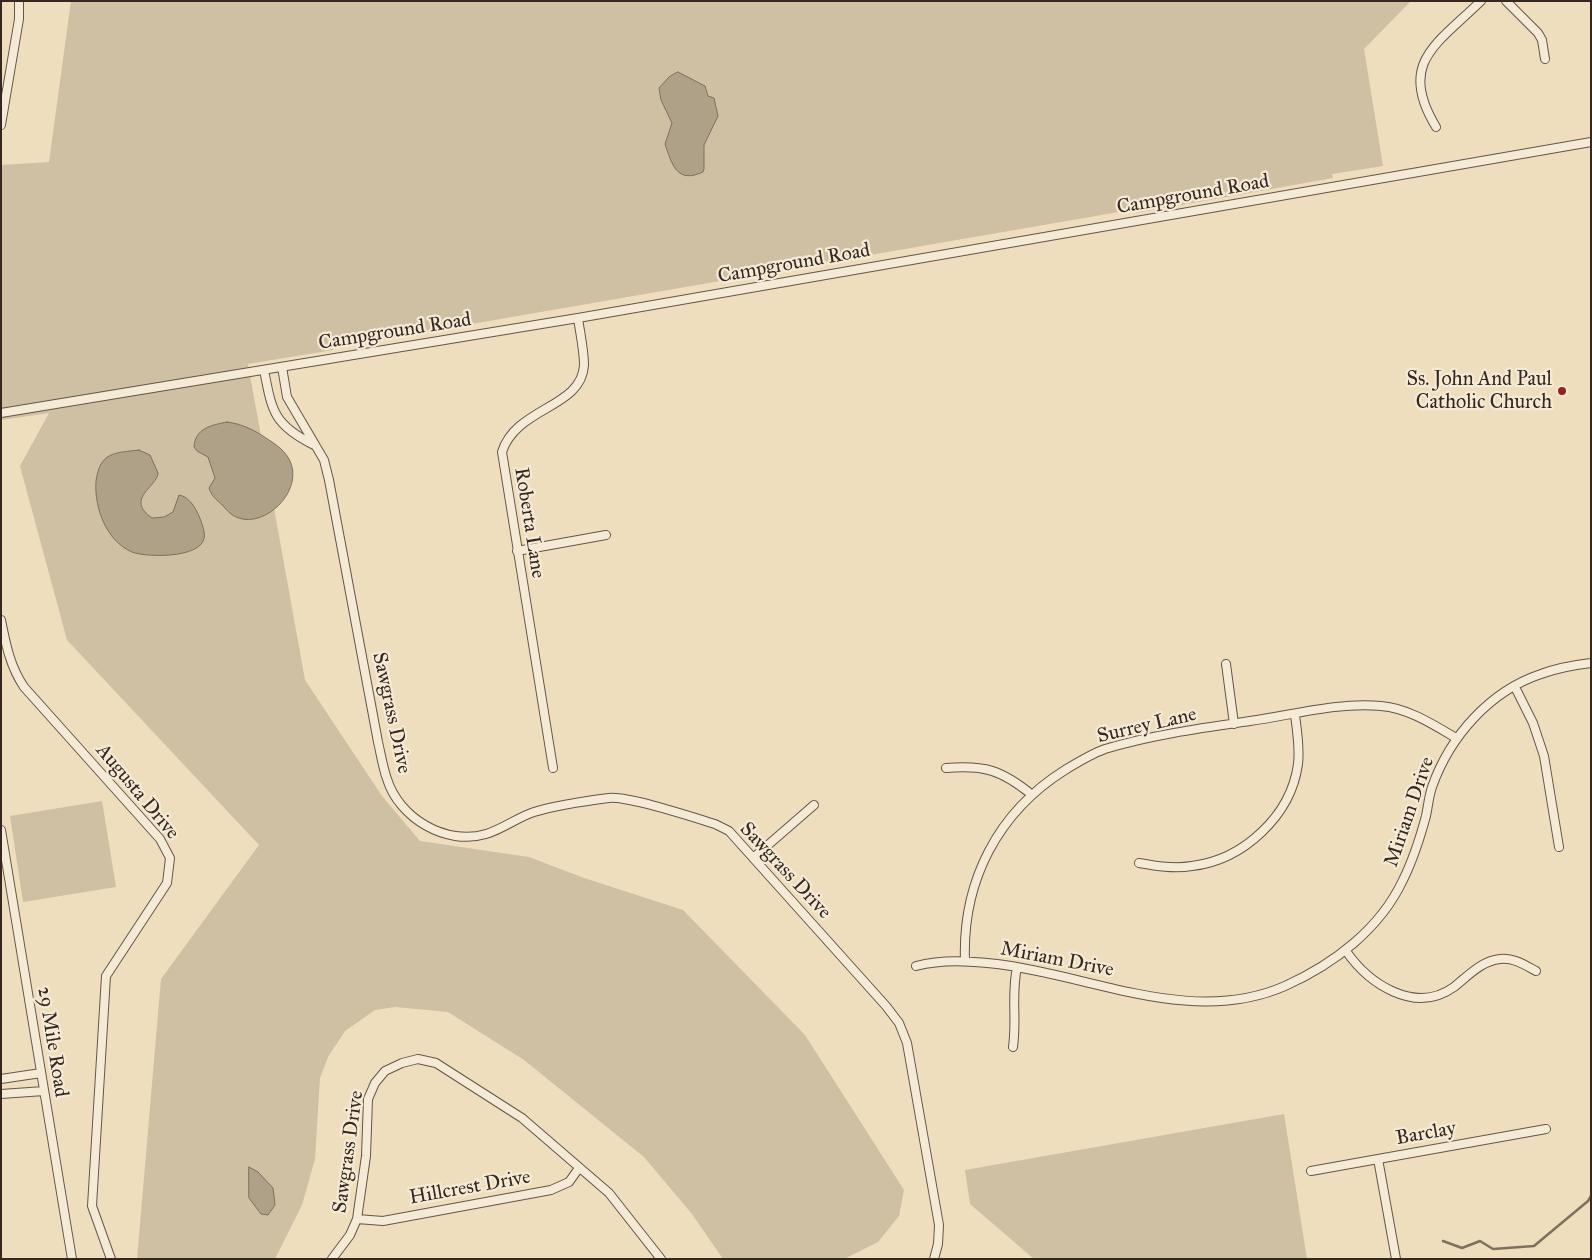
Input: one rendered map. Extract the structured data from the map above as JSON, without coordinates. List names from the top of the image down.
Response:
{
  "streets": {
    "street": [
      "Campground Road",
      "Roberta Lane",
      "Sawgrass Drive",
      "Surrey Lane",
      "Augusta Drive",
      "Miriam Drive",
      "29 Mile Road",
      "Barclay",
      "Hillcrest Drive"
    ]
  },
  "crossings": [
    ["Campground Road", "Roberta Lane"],
    ["Campground Road", "Sawgrass Drive"],
    ["Sawgrass Drive", "Hillcrest Drive"],
    ["Surrey Lane", "Miriam Drive"]
  ],
  "places": ["Ss. John And Paul Catholic Church"]
}
